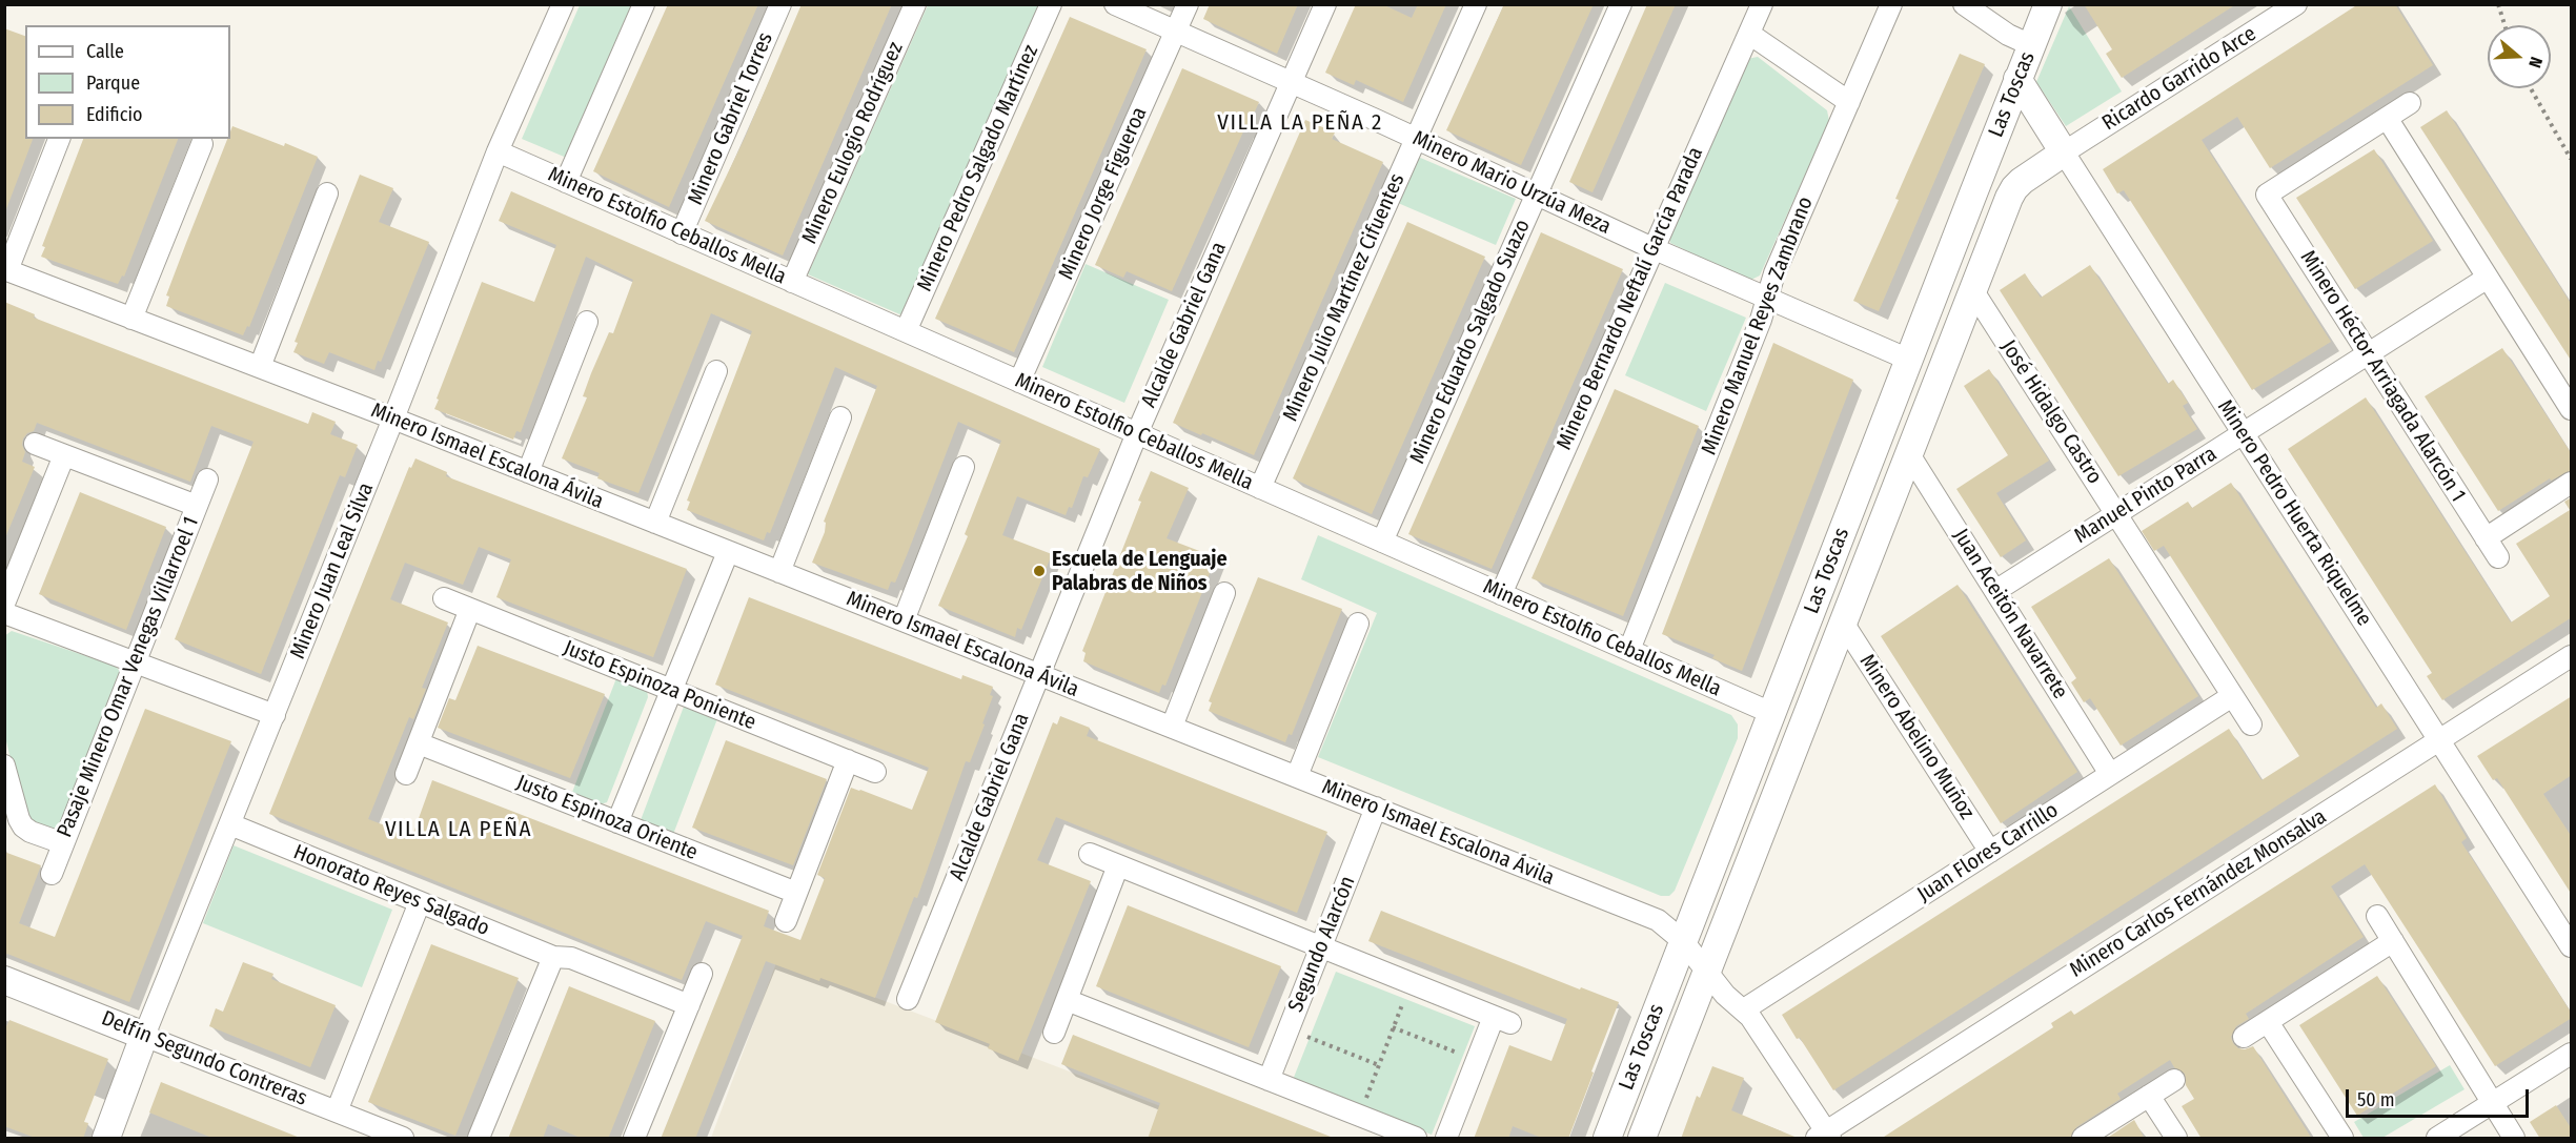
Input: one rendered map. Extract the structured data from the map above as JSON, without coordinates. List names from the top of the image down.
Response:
{
  "streets": {
    "street": [
      "Ricardo Garrido Arce",
      "Las Toscas",
      "Minero Gabriel Torres",
      "Minero Eulogio Rodríguez",
      "Minero Pedro Salgado Martínez",
      "Minero Mario Urzúa Meza",
      "Minero Jorge Figueroa",
      "Minero Estolfio Ceballos Mella",
      "Minero Julio Martínez Cifuentes",
      "Minero Bernardo Neftalí García Parada",
      "Alcalde Gabriel Gana",
      "Minero Manuel Reyes Zambrano",
      "Minero Eduardo Salgado Suazo",
      "Minero Héctor Arriagada Alarcón 1",
      "José Hidalgo Castro",
      "Minero Ismael Escalona Ávila",
      "Manuel Pinto Parra",
      "Minero Pedro Huerta Riquelme",
      "Minero Juan Leal Silva",
      "Juan Aceitón Navarrete",
      "Pasaje Minero Omar Venegas Villarroel 1",
      "Justo Espinoza Poniente",
      "Minero Abelino Muñoz",
      "Justo Espinoza Oriente",
      "Juan Flores Carrillo",
      "Honorato Reyes Salgado",
      "Minero Carlos Fernández Monsalva",
      "Segundo Alarcón",
      "Delfín Segundo Contreras"
    ]
  },
  "crossings": [
    ["Ricardo Garrido Arce", "Las Toscas"],
    ["Ricardo Garrido Arce", "Minero Pedro Huerta Riquelme"],
    ["Las Toscas", "Minero Mario Urzúa Meza"],
    ["Las Toscas", "Minero Estolfio Ceballos Mella"],
    ["Las Toscas", "José Hidalgo Castro"],
    ["Las Toscas", "Minero Ismael Escalona Ávila"],
    ["Las Toscas", "Minero Pedro Huerta Riquelme"],
    ["Las Toscas", "Juan Aceitón Navarrete"],
    ["Las Toscas", "Minero Abelino Muñoz"],
    ["Minero Gabriel Torres", "Minero Estolfio Ceballos Mella"],
    ["Minero Eulogio Rodríguez", "Minero Estolfio Ceballos Mella"],
    ["Minero Pedro Salgado Martínez", "Minero Estolfio Ceballos Mella"],
    ["Minero Mario Urzúa Meza", "Minero Jorge Figueroa"],
    ["Minero Mario Urzúa Meza", "Minero Julio Martínez Cifuentes"],
    ["Minero Mario Urzúa Meza", "Minero Bernardo Neftalí García Parada"],
    ["Minero Mario Urzúa Meza", "Alcalde Gabriel Gana"],
    ["Minero Mario Urzúa Meza", "Minero Manuel Reyes Zambrano"],
    ["Minero Mario Urzúa Meza", "Minero Eduardo Salgado Suazo"],
    ["Minero Jorge Figueroa", "Minero Estolfio Ceballos Mella"],
    ["Minero Estolfio Ceballos Mella", "Minero Julio Martínez Cifuentes"],
    ["Minero Estolfio Ceballos Mella", "Minero Bernardo Neftalí García Parada"],
    ["Minero Estolfio Ceballos Mella", "Alcalde Gabriel Gana"],
    ["Minero Estolfio Ceballos Mella", "Minero Manuel Reyes Zambrano"],
    ["Minero Estolfio Ceballos Mella", "Minero Eduardo Salgado Suazo"],
    ["Minero Estolfio Ceballos Mella", "Minero Juan Leal Silva"],
    ["Alcalde Gabriel Gana", "Minero Ismael Escalona Ávila"],
    ["Minero Héctor Arriagada Alarcón 1", "Manuel Pinto Parra"],
    ["José Hidalgo Castro", "Manuel Pinto Parra"],
    ["José Hidalgo Castro", "Juan Flores Carrillo"],
    ["Minero Ismael Escalona Ávila", "Minero Juan Leal Silva"],
    ["Minero Ismael Escalona Ávila", "Juan Flores Carrillo"],
    ["Minero Ismael Escalona Ávila", "Minero Carlos Fernández Monsalva"],
    ["Minero Ismael Escalona Ávila", "Segundo Alarcón"],
    ["Manuel Pinto Parra", "Minero Pedro Huerta Riquelme"],
    ["Manuel Pinto Parra", "Juan Aceitón Navarrete"],
    ["Minero Pedro Huerta Riquelme", "Minero Carlos Fernández Monsalva"],
    ["Minero Juan Leal Silva", "Honorato Reyes Salgado"],
    ["Minero Juan Leal Silva", "Delfín Segundo Contreras"],
    ["Juan Aceitón Navarrete", "Juan Flores Carrillo"],
    ["Minero Abelino Muñoz", "Juan Flores Carrillo"]
  ],
  "districts": ["VILLA LA PEÑA 2", "VILLA LA PEÑA"],
  "places": ["Escuela de Lenguaje Palabras de Niños"],
  "legend": ["Calle", "Parque", "Edificio"],
  "scale_bar": "50 m",
  "north": "right"
}
